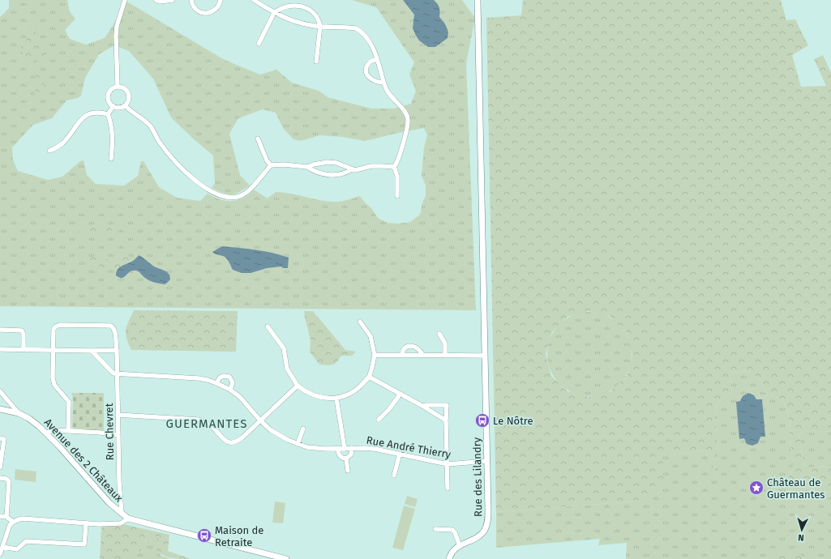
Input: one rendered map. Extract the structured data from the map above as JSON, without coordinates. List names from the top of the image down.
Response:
{
  "streets": {
    "main road": ["Avenue des 2 Châteaux", "Rue des Lilandry"],
    "street": ["Rue Chevret", "Rue André Thierry"]
  },
  "crossings": [
    ["Rue Chevret", "Rue André Thierry"],
    ["Rue Chevret", "Avenue des 2 Châteaux"],
    ["Rue André Thierry", "Rue des Lilandry"]
  ],
  "districts": ["GUERMANTES"],
  "places": {
    "bus stop": ["Le Nôtre", "Maison de Retraite"],
    "place": ["Château de Guermantes"]
  },
  "north": "bottom"
}
